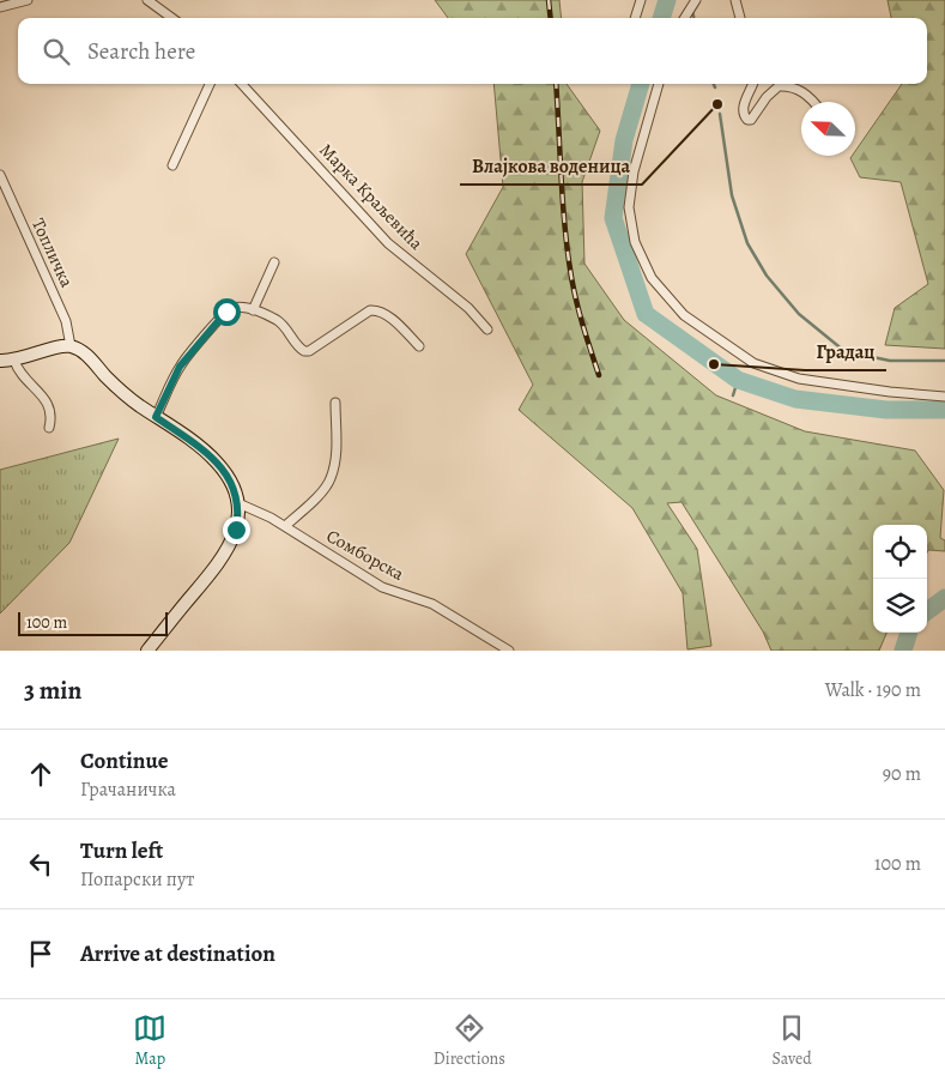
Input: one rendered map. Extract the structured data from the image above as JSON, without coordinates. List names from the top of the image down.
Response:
{
  "streets": {
    "street": ["Марка Краљевића", "Топличка", "Сомборска"]
  },
  "places": ["Влајкова воденица", "Градац"],
  "scale_bar": "100 m",
  "north": "top left",
  "page": {
    "search": "Search here",
    "scale": "100 m",
    "heading": ["3 min", "Walk · 190 m"],
    "list": [
      ["Continue", "Грачаничка", "90 m"],
      ["Turn left", "Попарски пут", "100 m"],
      "Arrive at destination"
    ],
    "nav": ["Map", "Directions", "Saved"]
  }
}
